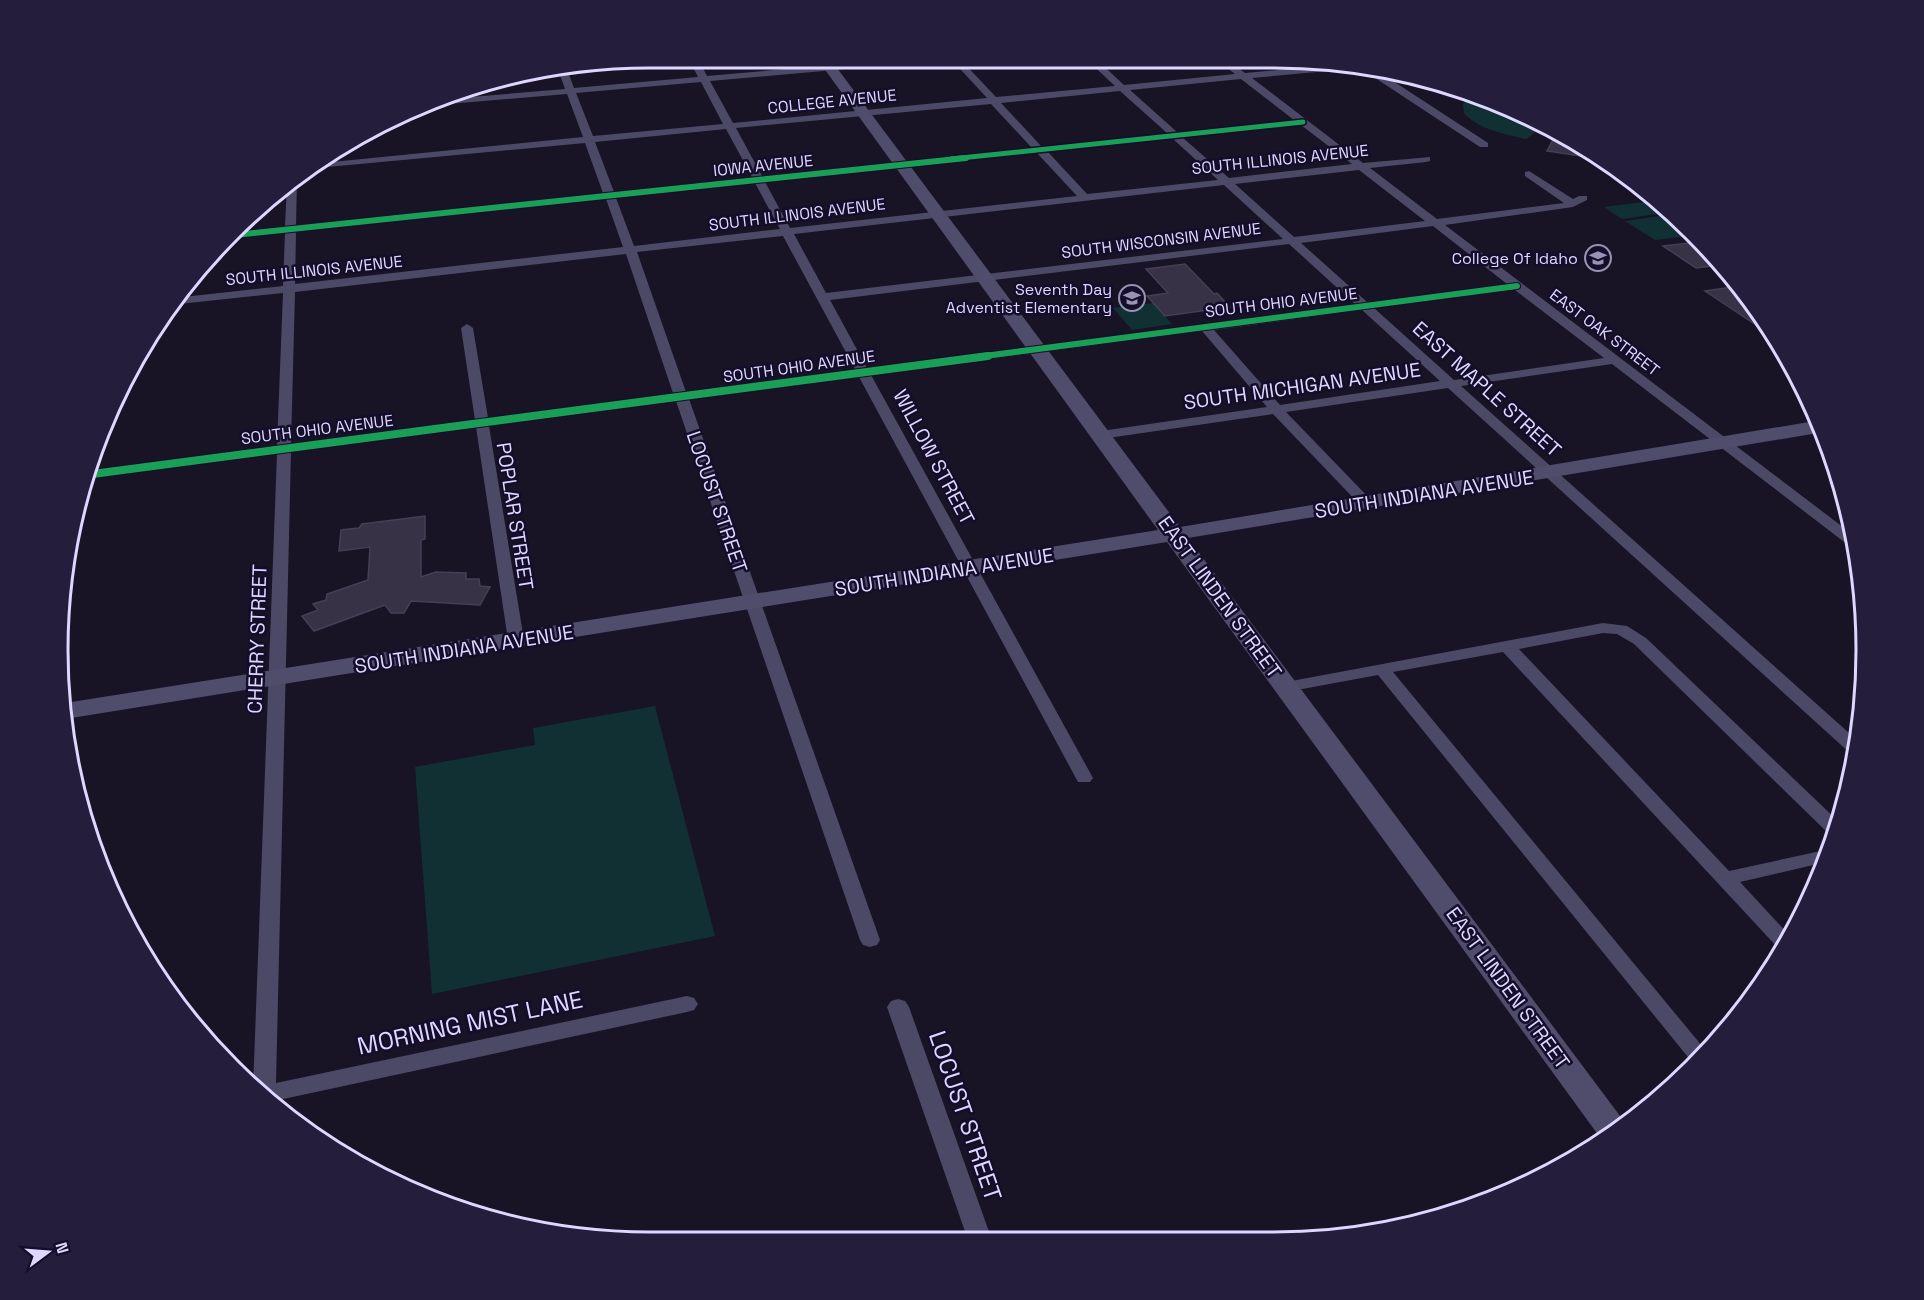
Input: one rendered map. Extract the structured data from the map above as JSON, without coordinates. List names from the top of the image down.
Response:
{
  "streets": {
    "main road": ["SOUTH INDIANA AVENUE", "EAST LINDEN STREET"],
    "street": [
      "COLLEGE AVENUE",
      "SOUTH ILLINOIS AVENUE",
      "IOWA AVENUE",
      "SOUTH WISCONSIN AVENUE",
      "SOUTH OHIO AVENUE",
      "EAST OAK STREET",
      "SOUTH MICHIGAN AVENUE",
      "EAST MAPLE STREET",
      "WILLOW STREET",
      "LOCUST STREET",
      "POPLAR STREET",
      "CHERRY STREET",
      "MORNING MIST LANE"
    ]
  },
  "crossings": [
    ["COLLEGE AVENUE", "EAST OAK STREET"],
    ["COLLEGE AVENUE", "EAST MAPLE STREET"],
    ["COLLEGE AVENUE", "WILLOW STREET"],
    ["COLLEGE AVENUE", "LOCUST STREET"],
    ["COLLEGE AVENUE", "EAST LINDEN STREET"],
    ["SOUTH ILLINOIS AVENUE", "EAST OAK STREET"],
    ["SOUTH ILLINOIS AVENUE", "EAST MAPLE STREET"],
    ["SOUTH ILLINOIS AVENUE", "WILLOW STREET"],
    ["SOUTH ILLINOIS AVENUE", "LOCUST STREET"],
    ["SOUTH ILLINOIS AVENUE", "EAST LINDEN STREET"],
    ["SOUTH ILLINOIS AVENUE", "CHERRY STREET"],
    ["IOWA AVENUE", "EAST OAK STREET"],
    ["IOWA AVENUE", "EAST MAPLE STREET"],
    ["IOWA AVENUE", "WILLOW STREET"],
    ["IOWA AVENUE", "LOCUST STREET"],
    ["IOWA AVENUE", "EAST LINDEN STREET"],
    ["IOWA AVENUE", "CHERRY STREET"],
    ["SOUTH WISCONSIN AVENUE", "EAST OAK STREET"],
    ["SOUTH WISCONSIN AVENUE", "EAST MAPLE STREET"],
    ["SOUTH WISCONSIN AVENUE", "WILLOW STREET"],
    ["SOUTH WISCONSIN AVENUE", "EAST LINDEN STREET"],
    ["SOUTH OHIO AVENUE", "EAST OAK STREET"],
    ["SOUTH OHIO AVENUE", "EAST MAPLE STREET"],
    ["SOUTH OHIO AVENUE", "WILLOW STREET"],
    ["SOUTH OHIO AVENUE", "LOCUST STREET"],
    ["SOUTH OHIO AVENUE", "POPLAR STREET"],
    ["SOUTH OHIO AVENUE", "EAST LINDEN STREET"],
    ["SOUTH OHIO AVENUE", "CHERRY STREET"],
    ["EAST OAK STREET", "SOUTH MICHIGAN AVENUE"],
    ["EAST OAK STREET", "SOUTH INDIANA AVENUE"],
    ["SOUTH MICHIGAN AVENUE", "EAST MAPLE STREET"],
    ["SOUTH MICHIGAN AVENUE", "EAST LINDEN STREET"],
    ["EAST MAPLE STREET", "SOUTH INDIANA AVENUE"],
    ["WILLOW STREET", "SOUTH INDIANA AVENUE"],
    ["SOUTH INDIANA AVENUE", "LOCUST STREET"],
    ["SOUTH INDIANA AVENUE", "POPLAR STREET"],
    ["SOUTH INDIANA AVENUE", "EAST LINDEN STREET"],
    ["SOUTH INDIANA AVENUE", "CHERRY STREET"]
  ],
  "places": {
    "school or university": ["College Of Idaho", "Seventh Day Adventist Elementary"]
  },
  "north": "right"
}
